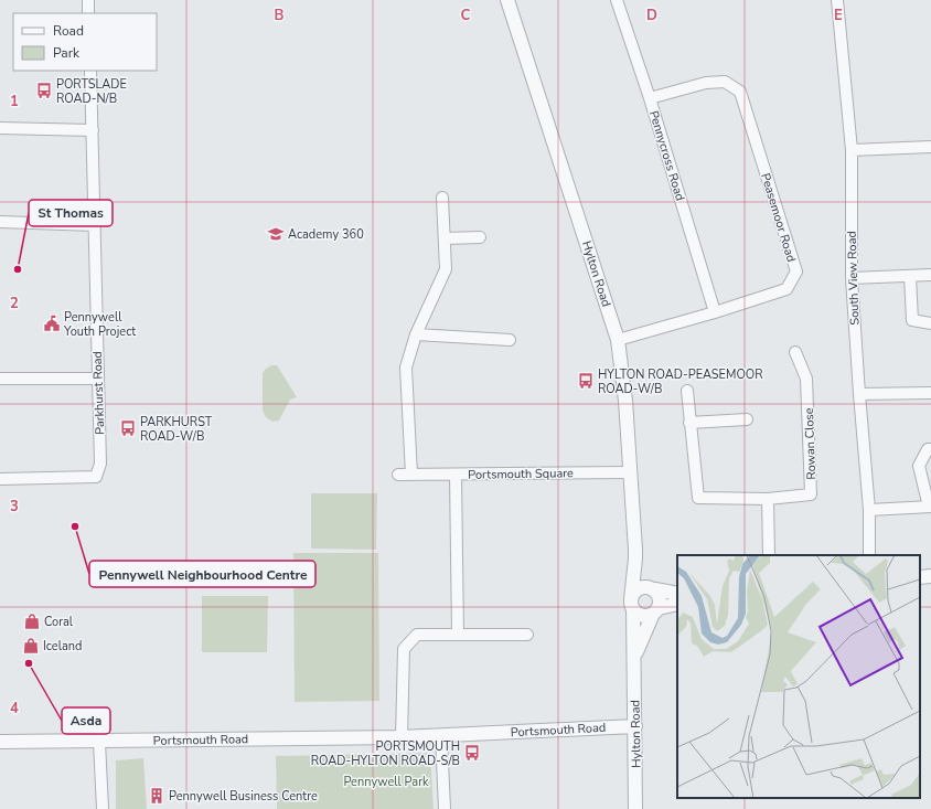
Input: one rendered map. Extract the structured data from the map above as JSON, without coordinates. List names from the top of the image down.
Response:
{
  "streets": {
    "street": [
      "Pennycross Road",
      "Peasemoor Road",
      "Hylton Road",
      "South View Road",
      "Parkhurst Road",
      "Rowan Close",
      "Portsmouth Square",
      "Portsmouth Road"
    ]
  },
  "crossings": [
    ["Pennycross Road", "Peasemoor Road"],
    ["Peasemoor Road", "Hylton Road"],
    ["Hylton Road", "Portsmouth Square"],
    ["Hylton Road", "Portsmouth Road"]
  ],
  "parks": ["Pennywell Park"],
  "places": {
    "bus stop": [
      "PORTSLADE ROAD-N/B",
      "HYLTON ROAD-PEASEMOOR ROAD-W/B",
      "PARKHURST ROAD-W/B",
      "PORTSMOUTH ROAD-HYLTON ROAD-S/B"
    ],
    "school or university": ["Academy 360"],
    "other": ["St Thomas", "Pennywell Neighbourhood Centre", "Asda"],
    "public building": ["Pennywell Youth Project"],
    "shop": ["Coral", "Iceland"],
    "building": ["Pennywell Business Centre"]
  },
  "legend": ["Road", "Park"],
  "grid": {
    "columns": [
      "B",
      "C",
      "D",
      "E"
    ],
    "rows": [
      "1",
      "2",
      "3",
      "4"
    ]
  }
}
